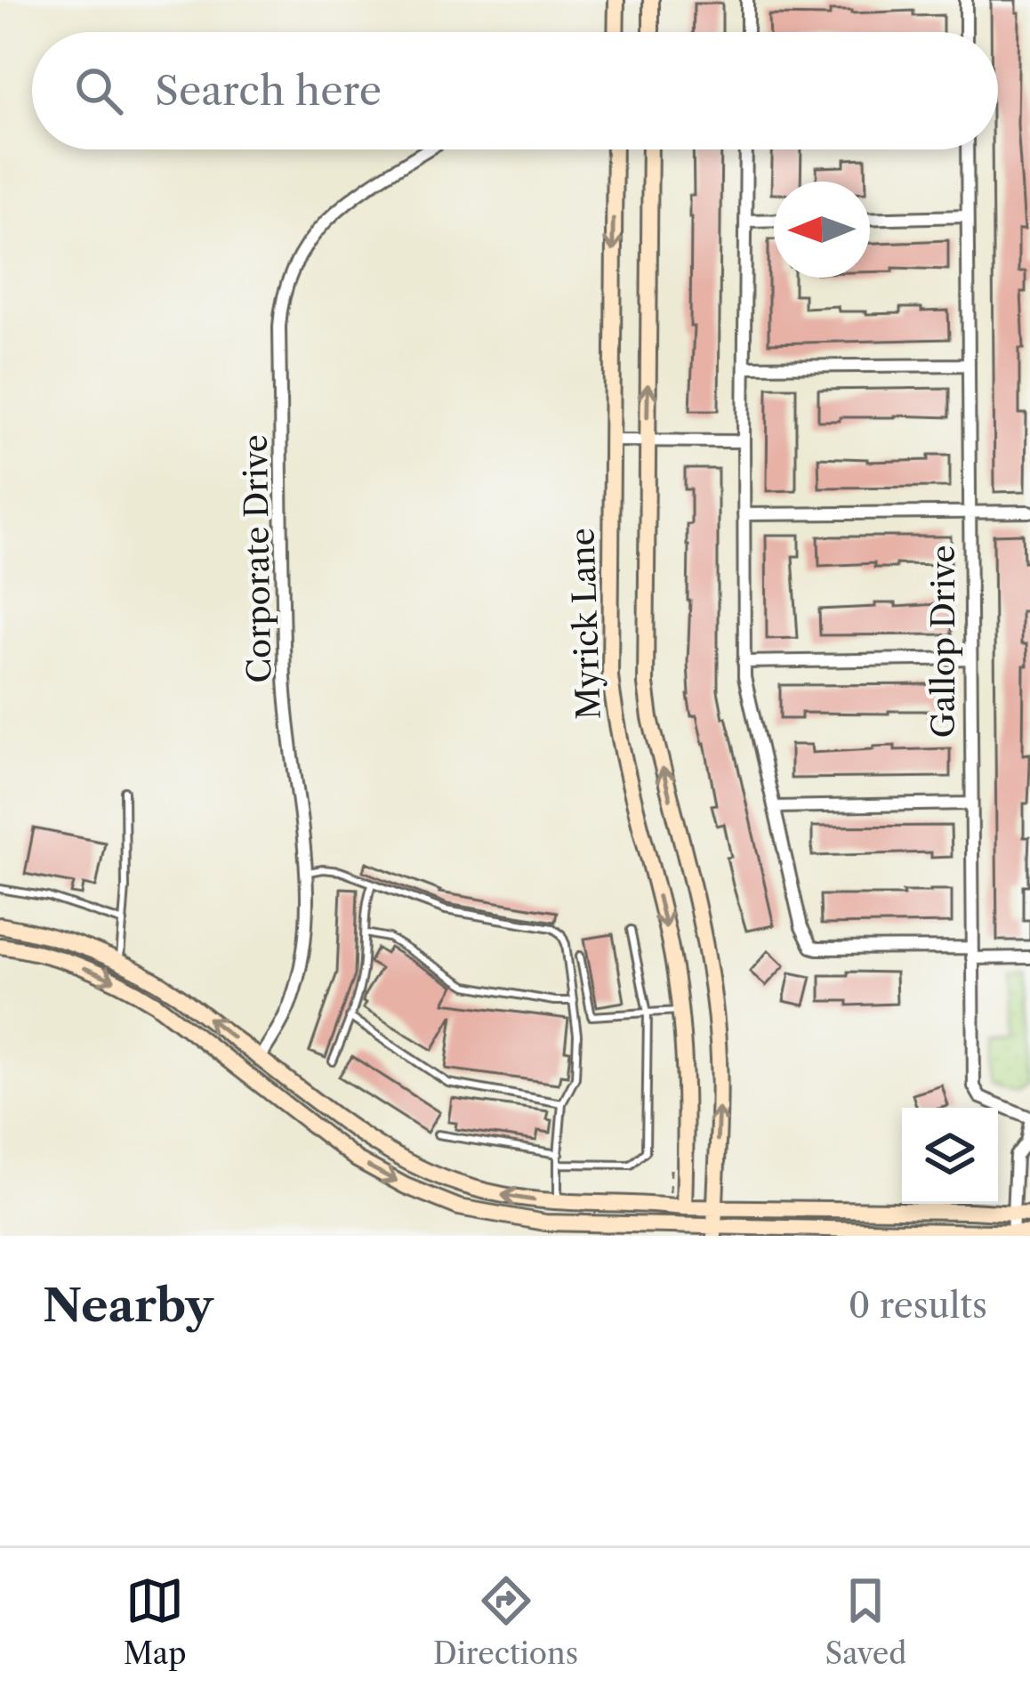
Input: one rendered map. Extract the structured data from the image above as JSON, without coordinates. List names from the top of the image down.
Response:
{
  "streets": {
    "street": ["Corporate Drive", "Myrick Lane", "Gallop Drive"]
  },
  "north": "left",
  "page": {
    "search": "Search here",
    "heading": ["Nearby", "0 results"],
    "nav": ["Map", "Directions", "Saved"]
  }
}
